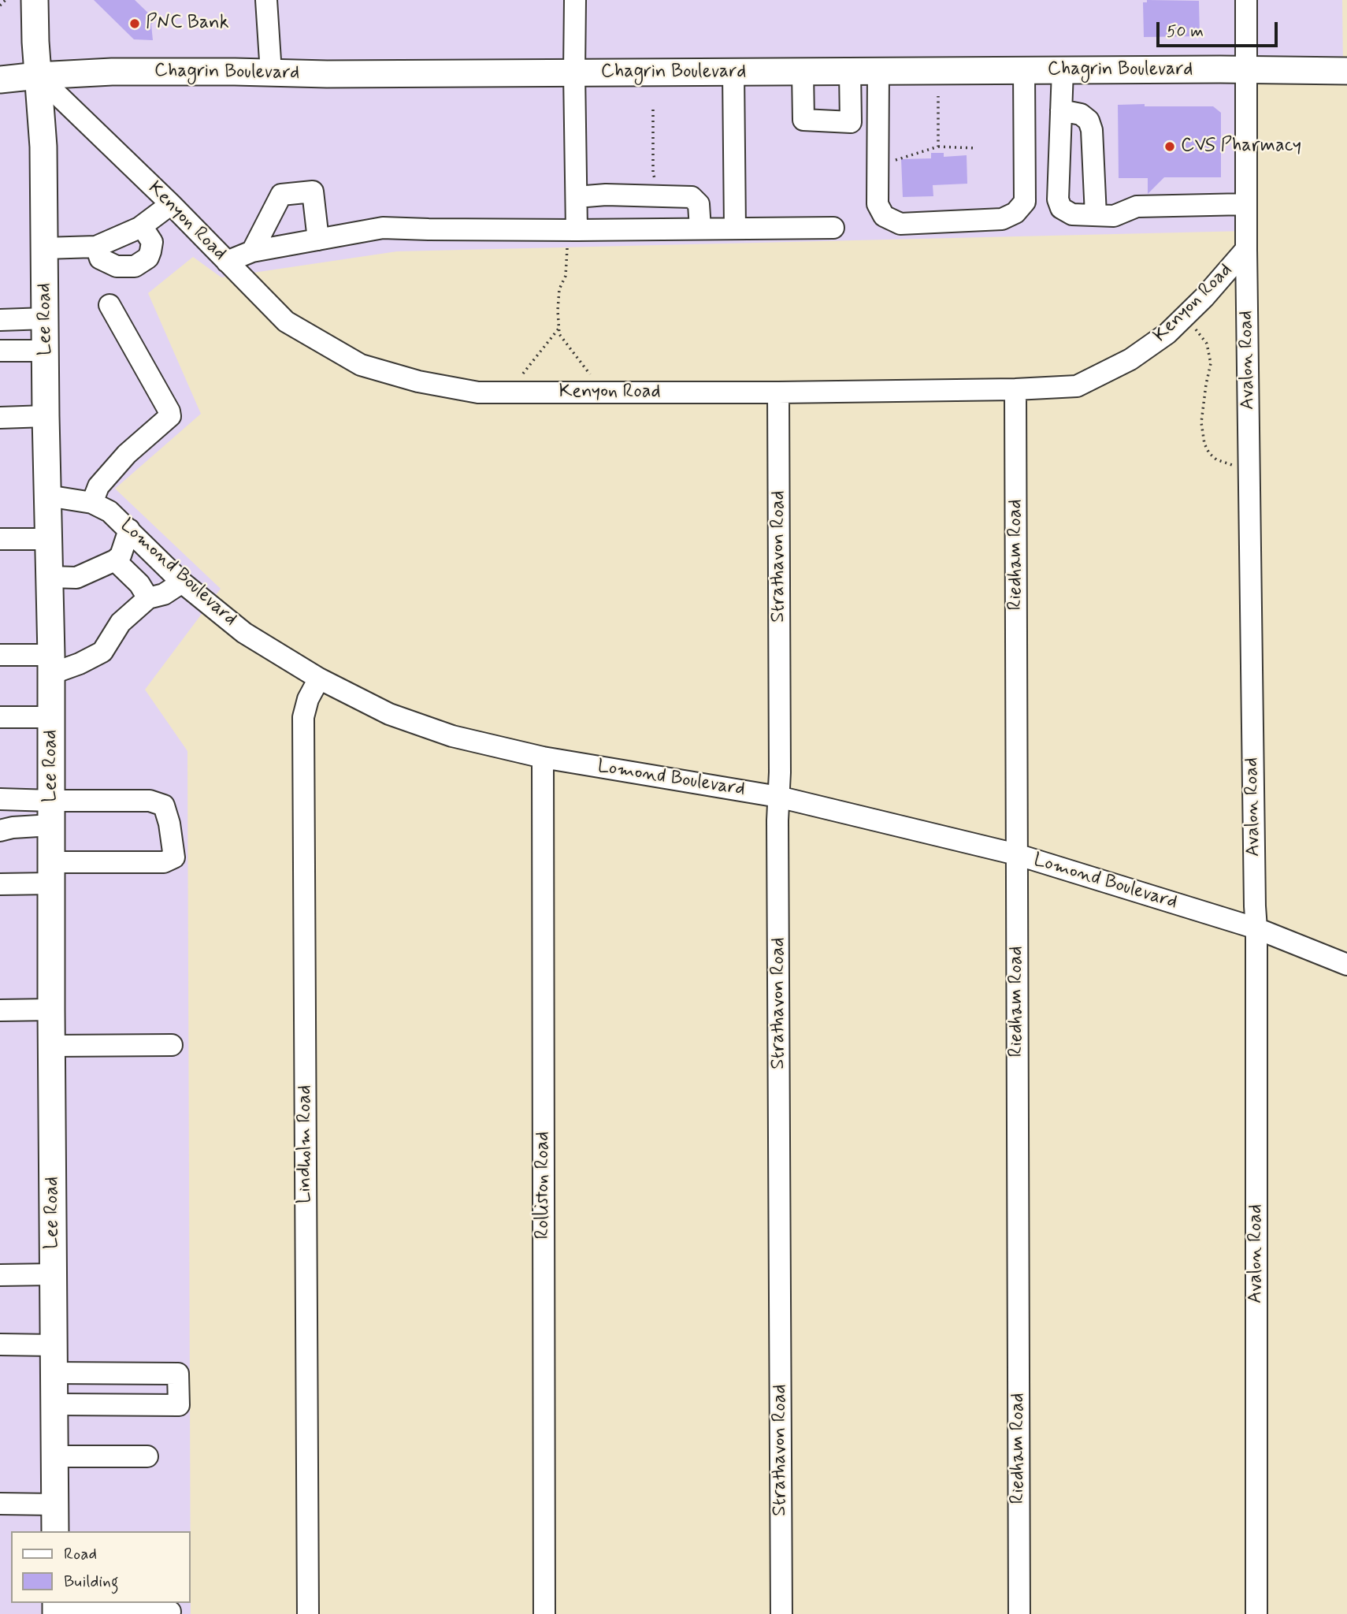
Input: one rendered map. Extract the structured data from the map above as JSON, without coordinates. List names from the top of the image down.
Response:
{
  "streets": {
    "main road": ["Chagrin Boulevard", "Lee Road"],
    "street": [
      "Kenyon Road",
      "Avalon Road",
      "Riedham Road",
      "Strathavon Road",
      "Lomond Boulevard",
      "Lindholm Road",
      "Rolliston Road"
    ]
  },
  "crossings": [
    ["Chagrin Boulevard", "Kenyon Road"],
    ["Chagrin Boulevard", "Lee Road"],
    ["Chagrin Boulevard", "Avalon Road"],
    ["Kenyon Road", "Lee Road"],
    ["Kenyon Road", "Avalon Road"],
    ["Kenyon Road", "Riedham Road"],
    ["Kenyon Road", "Strathavon Road"],
    ["Lee Road", "Lomond Boulevard"],
    ["Avalon Road", "Lomond Boulevard"],
    ["Riedham Road", "Lomond Boulevard"],
    ["Strathavon Road", "Lomond Boulevard"],
    ["Lomond Boulevard", "Lindholm Road"],
    ["Lomond Boulevard", "Rolliston Road"]
  ],
  "places": ["PNC Bank", "CVS Pharmacy"],
  "legend": ["Road", "Building"],
  "scale_bar": "50 m"
}
